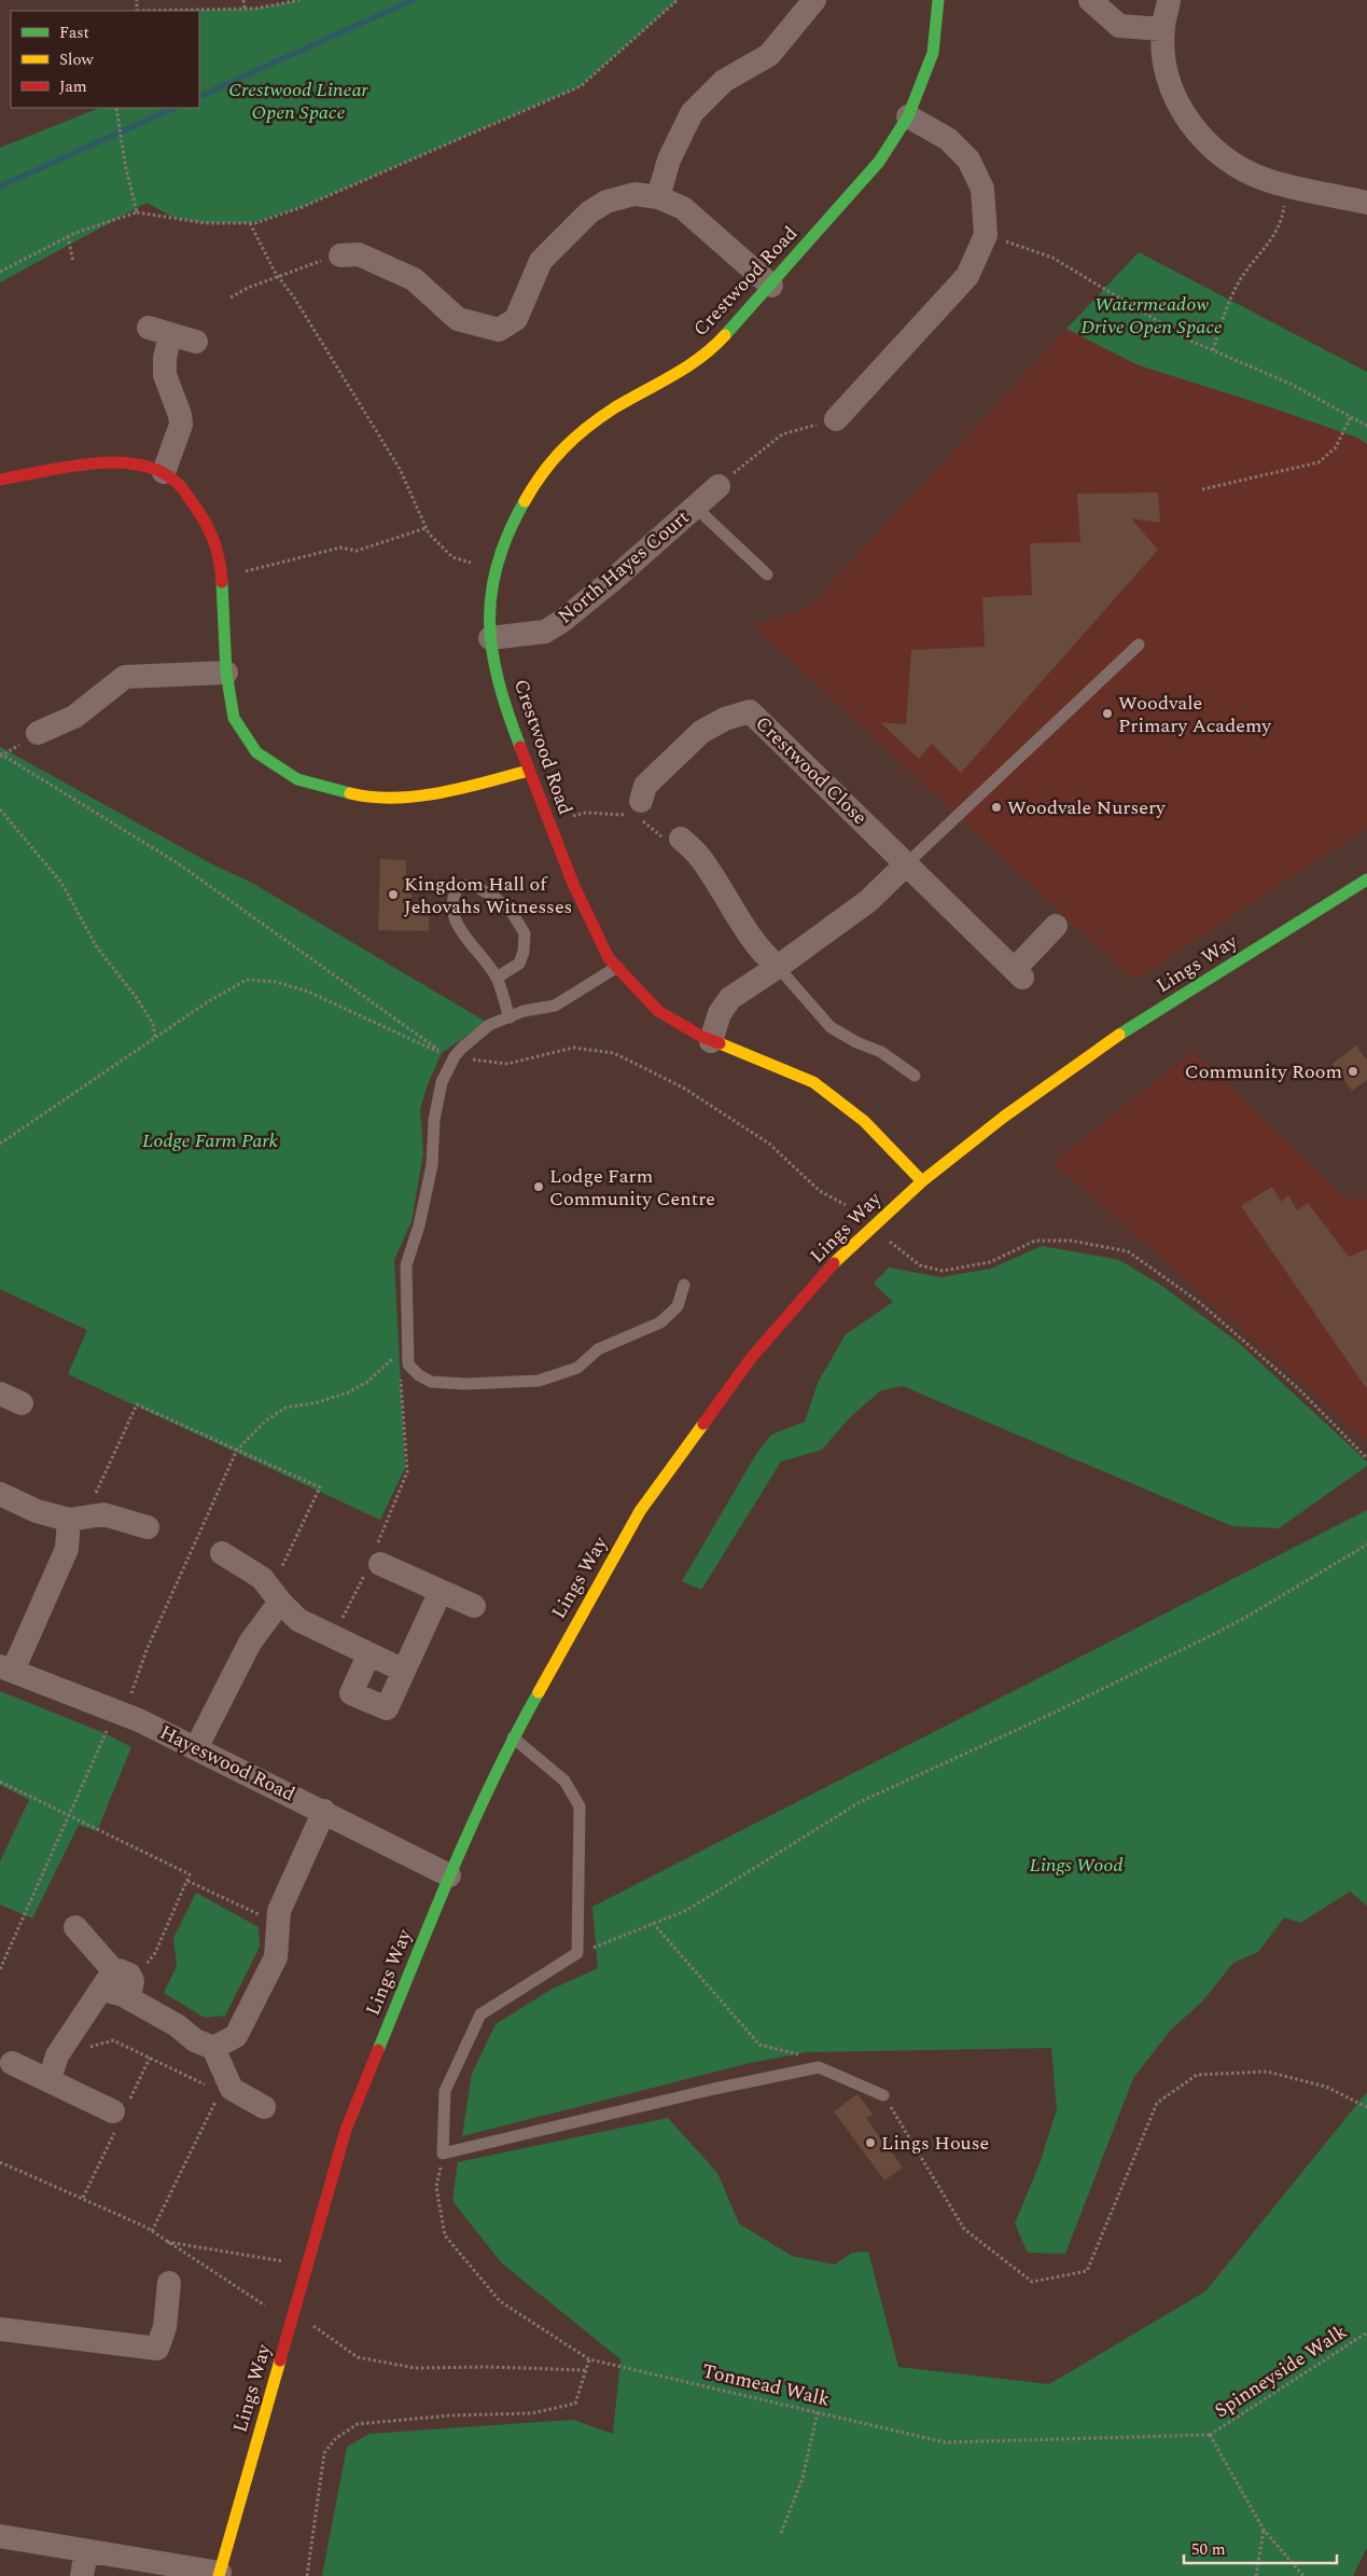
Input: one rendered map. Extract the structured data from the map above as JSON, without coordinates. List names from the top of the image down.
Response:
{
  "streets": {
    "street": [
      "Crestwood Road",
      "North Hayes Court",
      "Crestwood Close",
      "Lings Way",
      "Hayeswood Road"
    ],
    "path": ["Spinneyside Walk", "Tonmead Walk"]
  },
  "crossings": [
    ["Crestwood Road", "North Hayes Court"],
    ["Crestwood Road", "Lings Way"],
    ["Lings Way", "Hayeswood Road"],
    ["Spinneyside Walk", "Tonmead Walk"]
  ],
  "parks": [
    "Crestwood Linear Open Space",
    "Watermeadow Drive Open Space",
    "Lodge Farm Park",
    "Lings Wood"
  ],
  "places": [
    "Woodvale Primary Academy",
    "Woodvale Nursery",
    "Kingdom Hall of Jehovahs Witnesses",
    "Community Room",
    "Lodge Farm Community Centre",
    "Lings House"
  ],
  "legend": ["Fast", "Slow", "Jam"],
  "scale_bar": "50 m"
}
